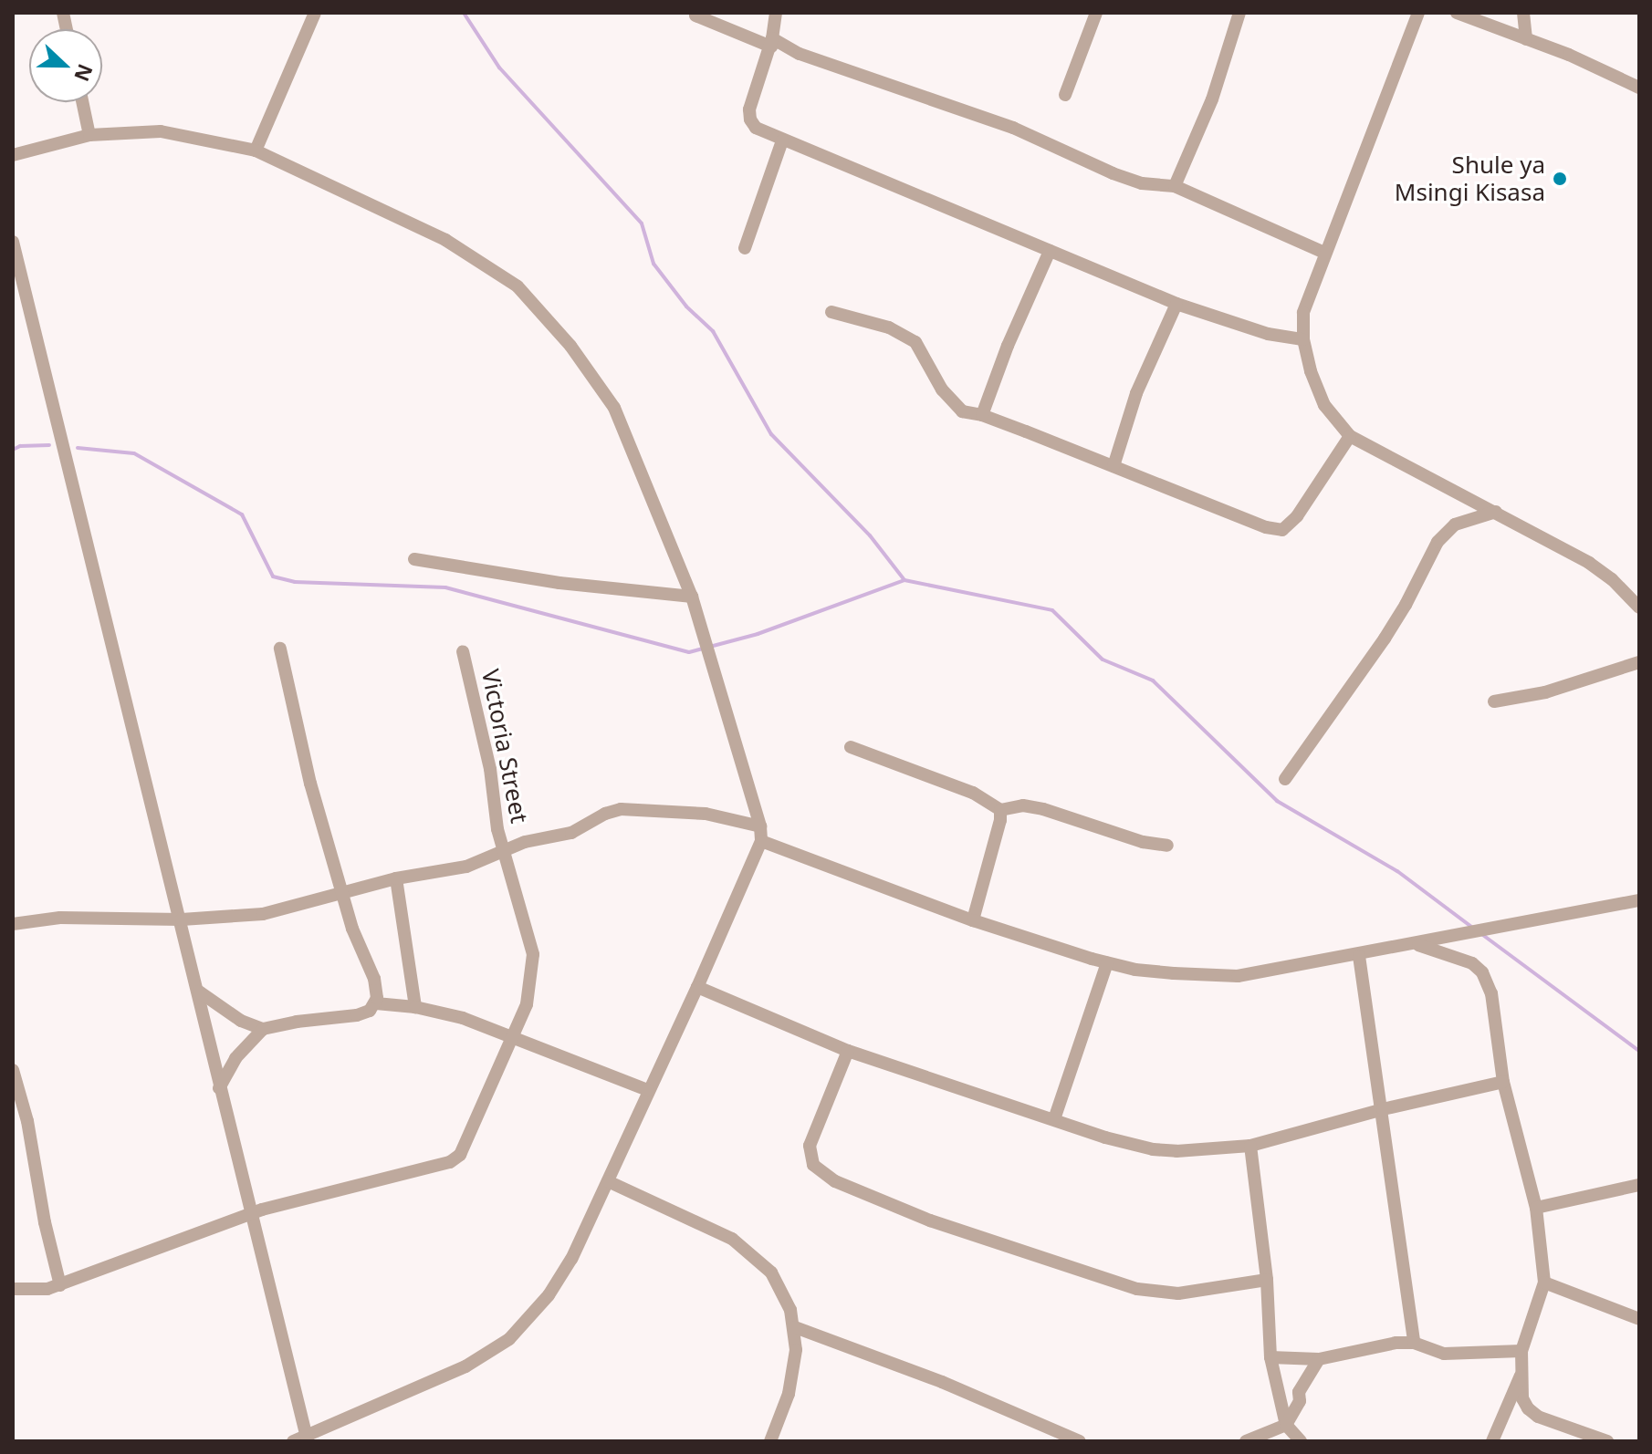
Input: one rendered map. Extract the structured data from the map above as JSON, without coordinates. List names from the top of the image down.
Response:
{
  "streets": {
    "street": ["Victoria Street"]
  },
  "places": ["Shule ya Msingi Kisasa"],
  "north": "right"
}
